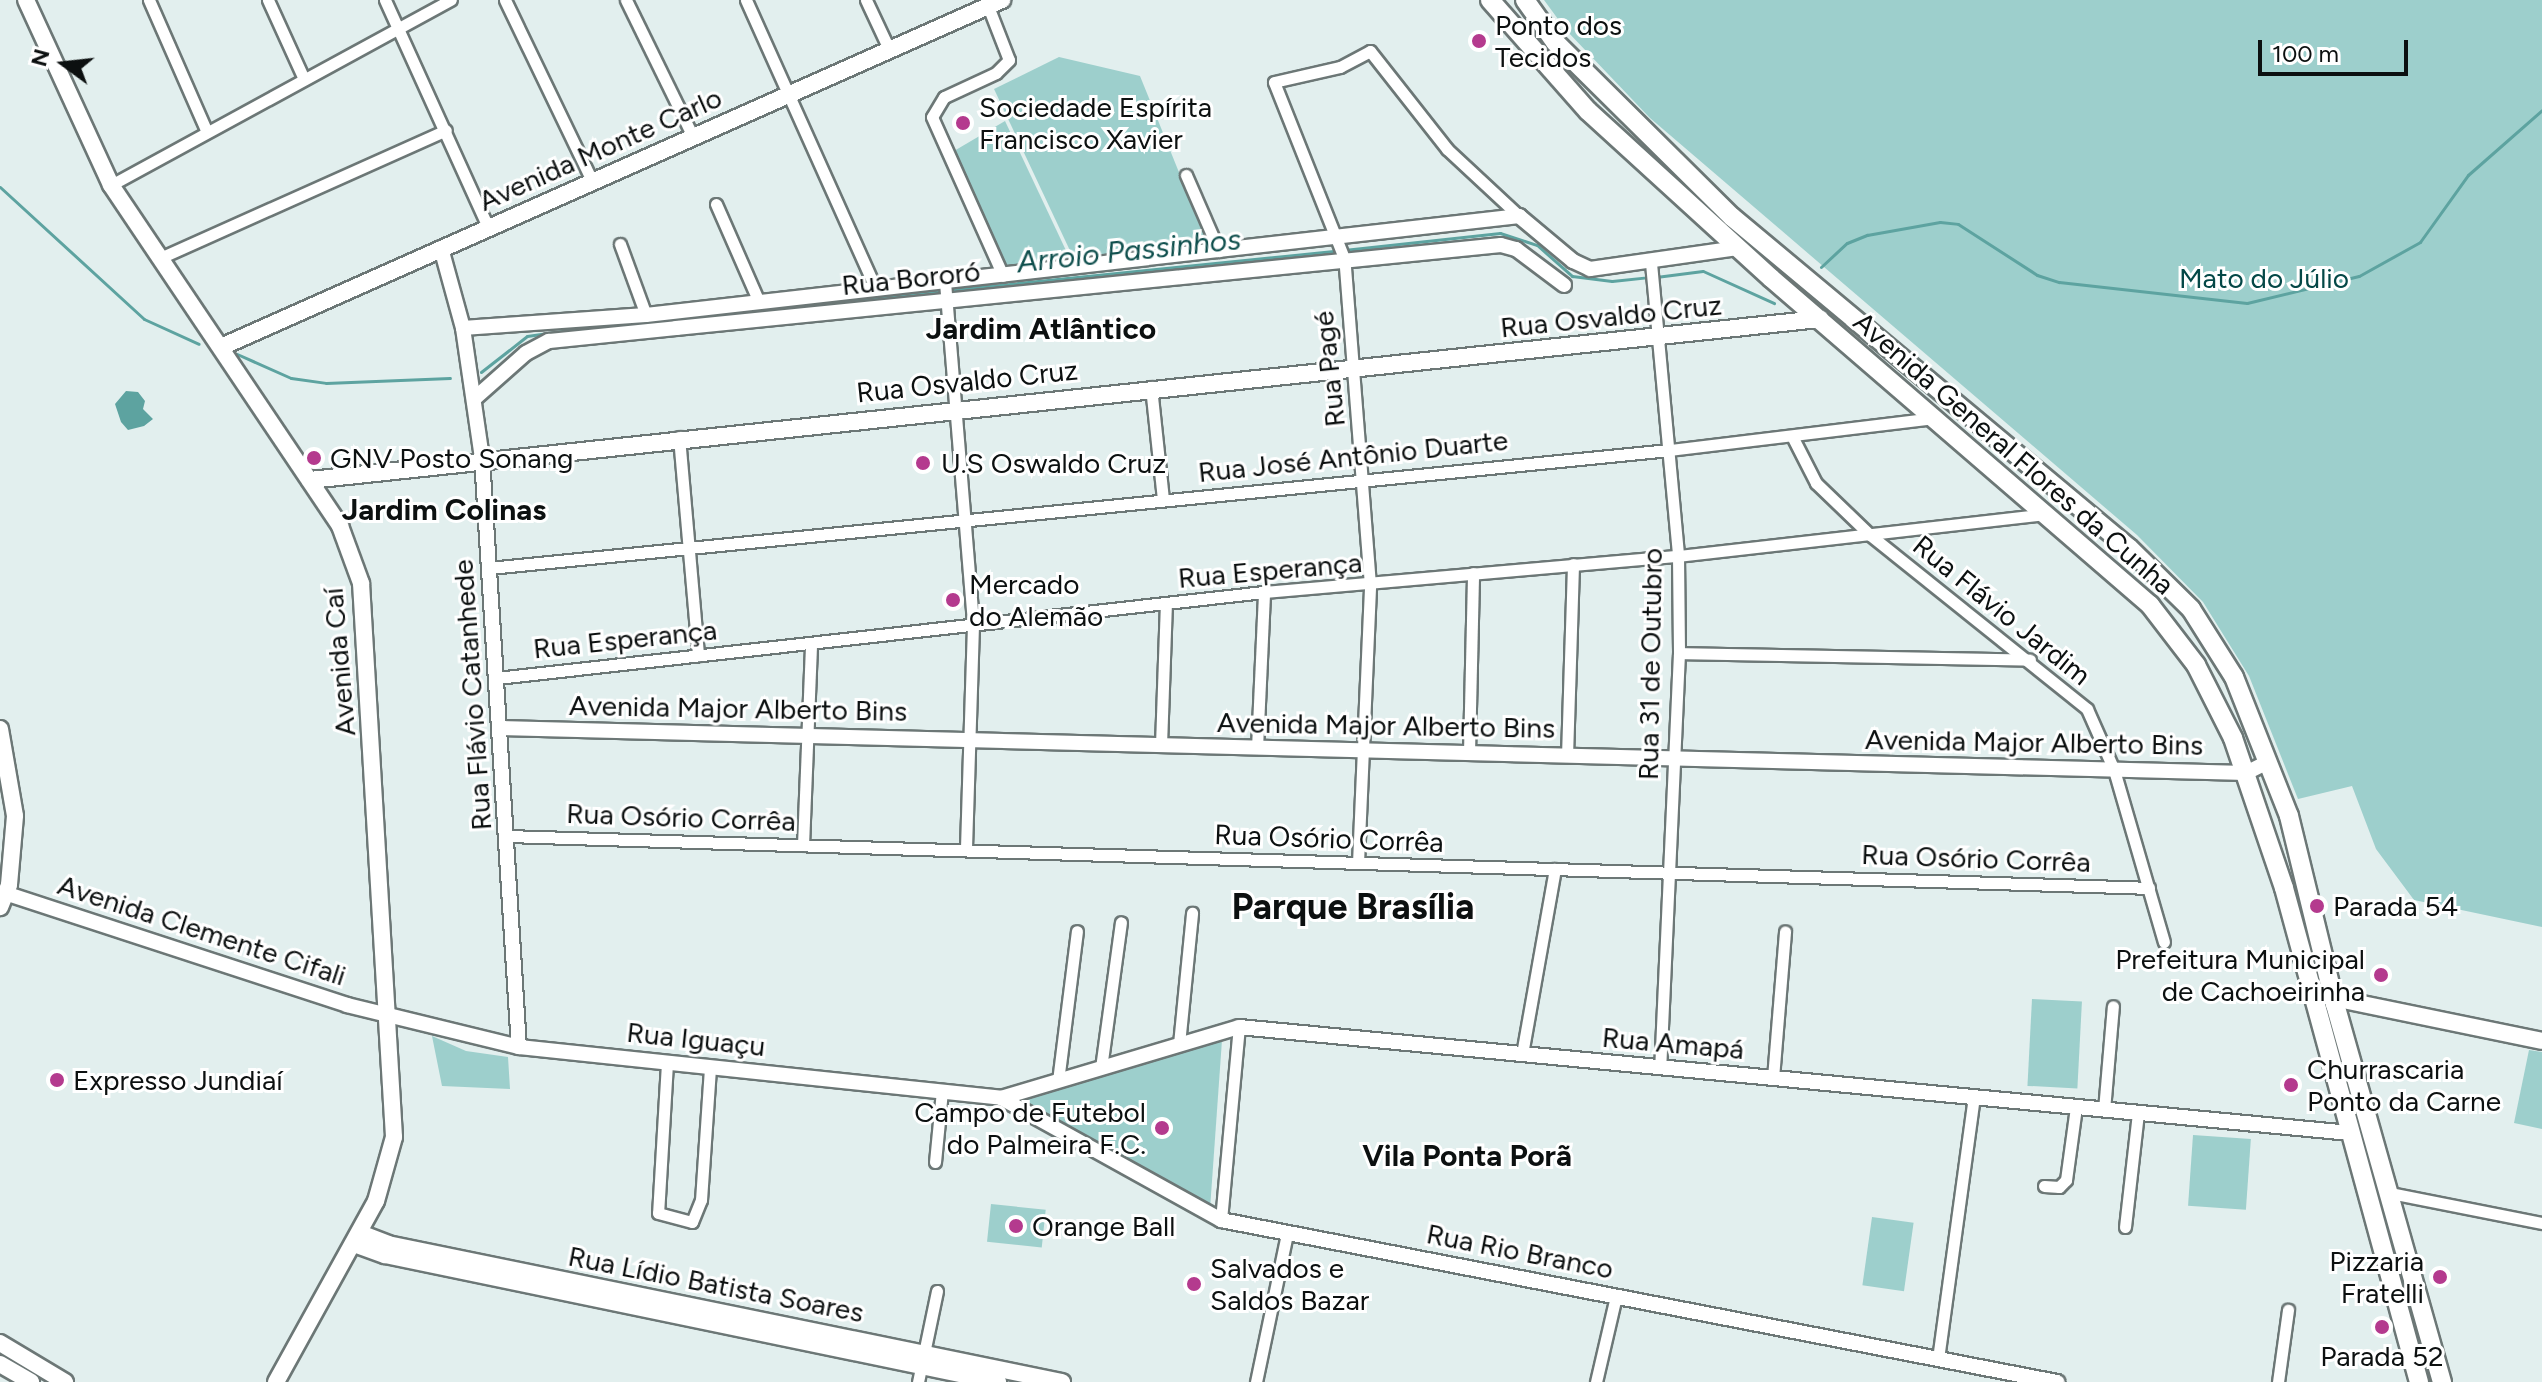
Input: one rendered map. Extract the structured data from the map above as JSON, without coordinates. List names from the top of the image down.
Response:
{
  "streets": {
    "main road": [
      "Avenida Monte Carlo",
      "Rua Osvaldo Cruz",
      "Avenida General Flores da Cunha",
      "Avenida Caí",
      "Rua Lídio Batista Soares"
    ],
    "street": [
      "Rua Bororó",
      "Rua Pagé",
      "Rua José Antônio Duarte",
      "Rua Esperança",
      "Rua Flávio Jardim",
      "Rua 31 de Outubro",
      "Rua Flávio Catanhede",
      "Avenida Major Alberto Bins",
      "Rua Osório Corrêa",
      "Avenida Clemente Cifali",
      "Rua Iguaçu",
      "Rua Amapá",
      "Rua Rio Branco"
    ]
  },
  "crossings": [
    ["Avenida Monte Carlo", "Avenida Caí"],
    ["Avenida Monte Carlo", "Rua Flávio Catanhede"],
    ["Rua Bororó", "Rua Pagé"],
    ["Rua Bororó", "Rua Flávio Catanhede"],
    ["Rua Osvaldo Cruz", "Rua Pagé"],
    ["Rua Osvaldo Cruz", "Avenida General Flores da Cunha"],
    ["Rua Osvaldo Cruz", "Avenida Caí"],
    ["Rua Osvaldo Cruz", "Rua 31 de Outubro"],
    ["Rua Osvaldo Cruz", "Rua Flávio Catanhede"],
    ["Rua Pagé", "Rua José Antônio Duarte"],
    ["Rua Pagé", "Rua Esperança"],
    ["Rua Pagé", "Avenida Major Alberto Bins"],
    ["Rua Pagé", "Rua Osório Corrêa"],
    ["Avenida General Flores da Cunha", "Rua José Antônio Duarte"],
    ["Avenida General Flores da Cunha", "Rua Esperança"],
    ["Avenida General Flores da Cunha", "Avenida Major Alberto Bins"],
    ["Avenida General Flores da Cunha", "Rua Amapá"],
    ["Rua José Antônio Duarte", "Rua Flávio Jardim"],
    ["Rua José Antônio Duarte", "Rua 31 de Outubro"],
    ["Rua José Antônio Duarte", "Rua Flávio Catanhede"],
    ["Rua Esperança", "Rua Flávio Jardim"],
    ["Rua Esperança", "Rua 31 de Outubro"],
    ["Rua Esperança", "Rua Flávio Catanhede"],
    ["Rua Flávio Jardim", "Avenida Major Alberto Bins"],
    ["Rua Flávio Jardim", "Rua Osório Corrêa"],
    ["Avenida Caí", "Avenida Clemente Cifali"],
    ["Avenida Caí", "Rua Iguaçu"],
    ["Avenida Caí", "Rua Lídio Batista Soares"],
    ["Rua 31 de Outubro", "Avenida Major Alberto Bins"],
    ["Rua 31 de Outubro", "Rua Osório Corrêa"],
    ["Rua 31 de Outubro", "Rua Amapá"],
    ["Rua Flávio Catanhede", "Avenida Major Alberto Bins"],
    ["Rua Flávio Catanhede", "Rua Osório Corrêa"],
    ["Rua Flávio Catanhede", "Rua Iguaçu"],
    ["Avenida Clemente Cifali", "Rua Iguaçu"],
    ["Rua Iguaçu", "Rua Amapá"],
    ["Rua Iguaçu", "Rua Rio Branco"],
    ["Rua Amapá", "Rua Rio Branco"]
  ],
  "districts": [
    "Jardim Atlântico",
    "Jardim Colinas",
    "Parque Brasília",
    "Vila Ponta Porã"
  ],
  "water": ["Arroio Passinhos"],
  "parks": ["Mato do Júlio"],
  "places": [
    "Ponto dos Tecidos",
    "Sociedade Espírita Francisco Xavier",
    "GNV Posto Sonang",
    "U.S Oswaldo Cruz",
    "Mercado do Alemão",
    "Parada 54",
    "Prefeitura Municipal de Cachoeirinha",
    "Expresso Jundiaí",
    "Churrascaria Ponto da Carne",
    "Campo de Futebol do Palmeira F.C.",
    "Orange Ball",
    "Pizzaria Fratelli",
    "Salvados e Saldos Bazar",
    "Parada 52"
  ],
  "scale_bar": "100 m",
  "north": "left"
}
